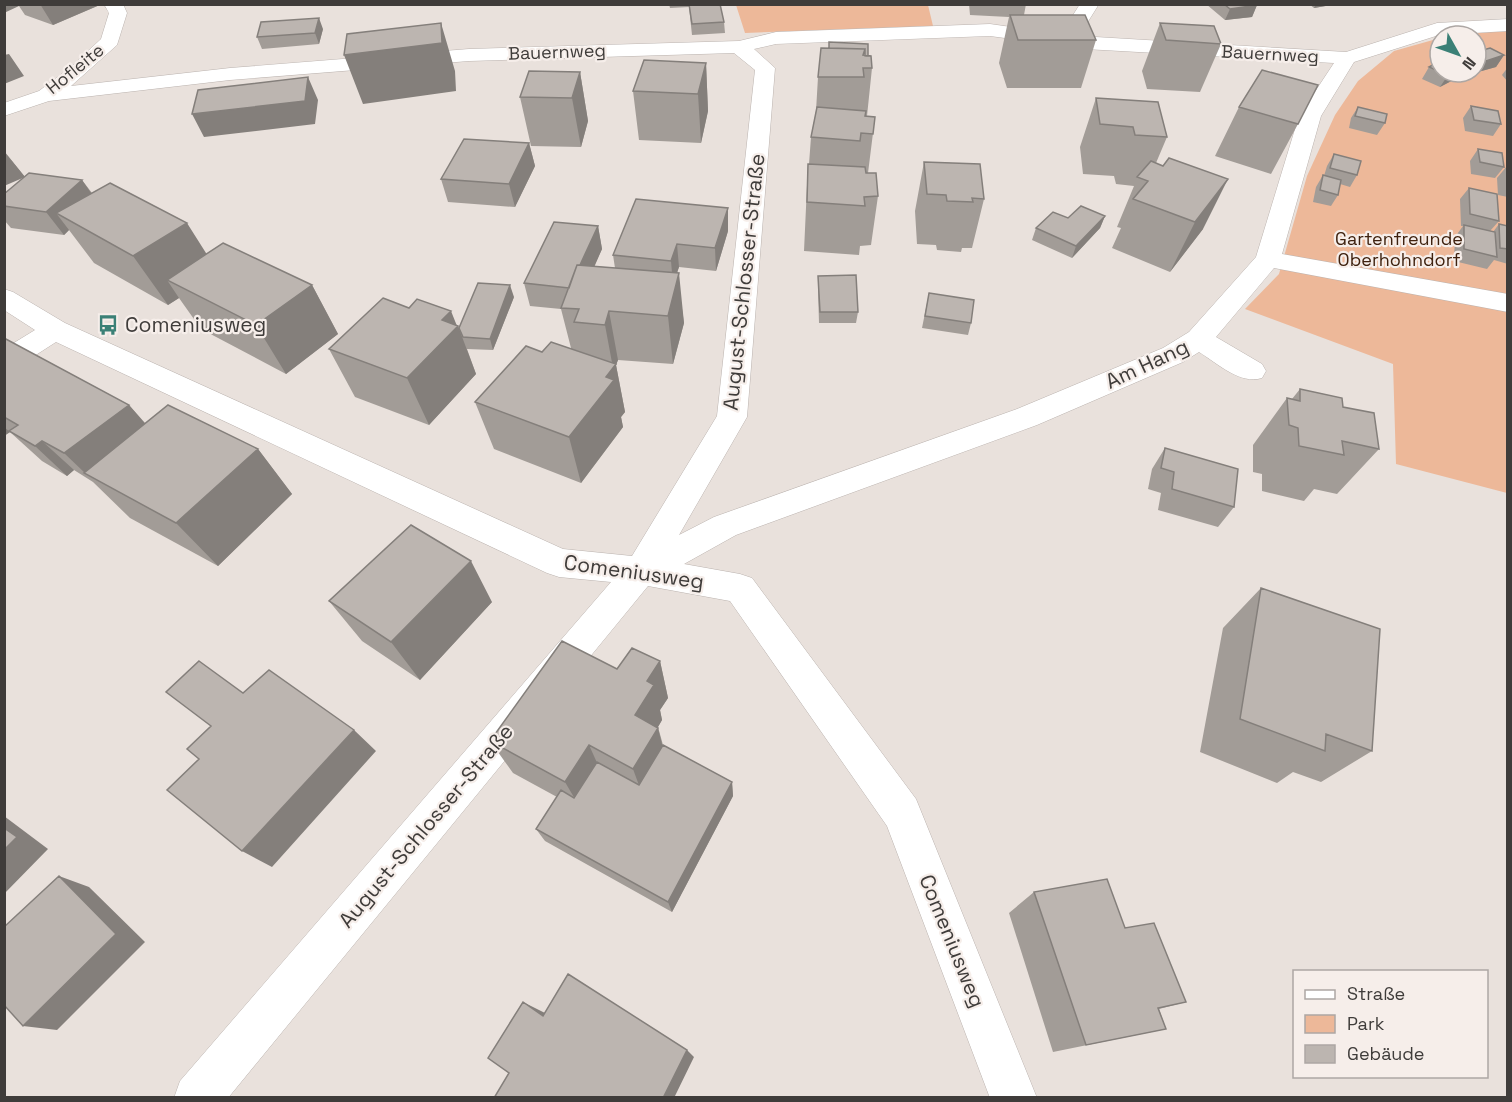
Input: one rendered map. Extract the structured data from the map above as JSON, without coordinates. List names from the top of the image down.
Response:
{
  "streets": {
    "street": [
      "Bauernweg",
      "Hofleite",
      "August-Schlosser-Straße",
      "Am Hang",
      "Comeniusweg"
    ]
  },
  "crossings": [
    ["Bauernweg", "Hofleite"],
    ["Bauernweg", "August-Schlosser-Straße"],
    ["Bauernweg", "Am Hang"],
    ["August-Schlosser-Straße", "Am Hang"],
    ["August-Schlosser-Straße", "Comeniusweg"],
    ["Am Hang", "Comeniusweg"]
  ],
  "parks": ["Gartenfreunde Oberhohndorf"],
  "places": {
    "bus stop": ["Comeniusweg"]
  },
  "legend": ["Straße", "Park", "Gebäude"],
  "north": "bottom right"
}
